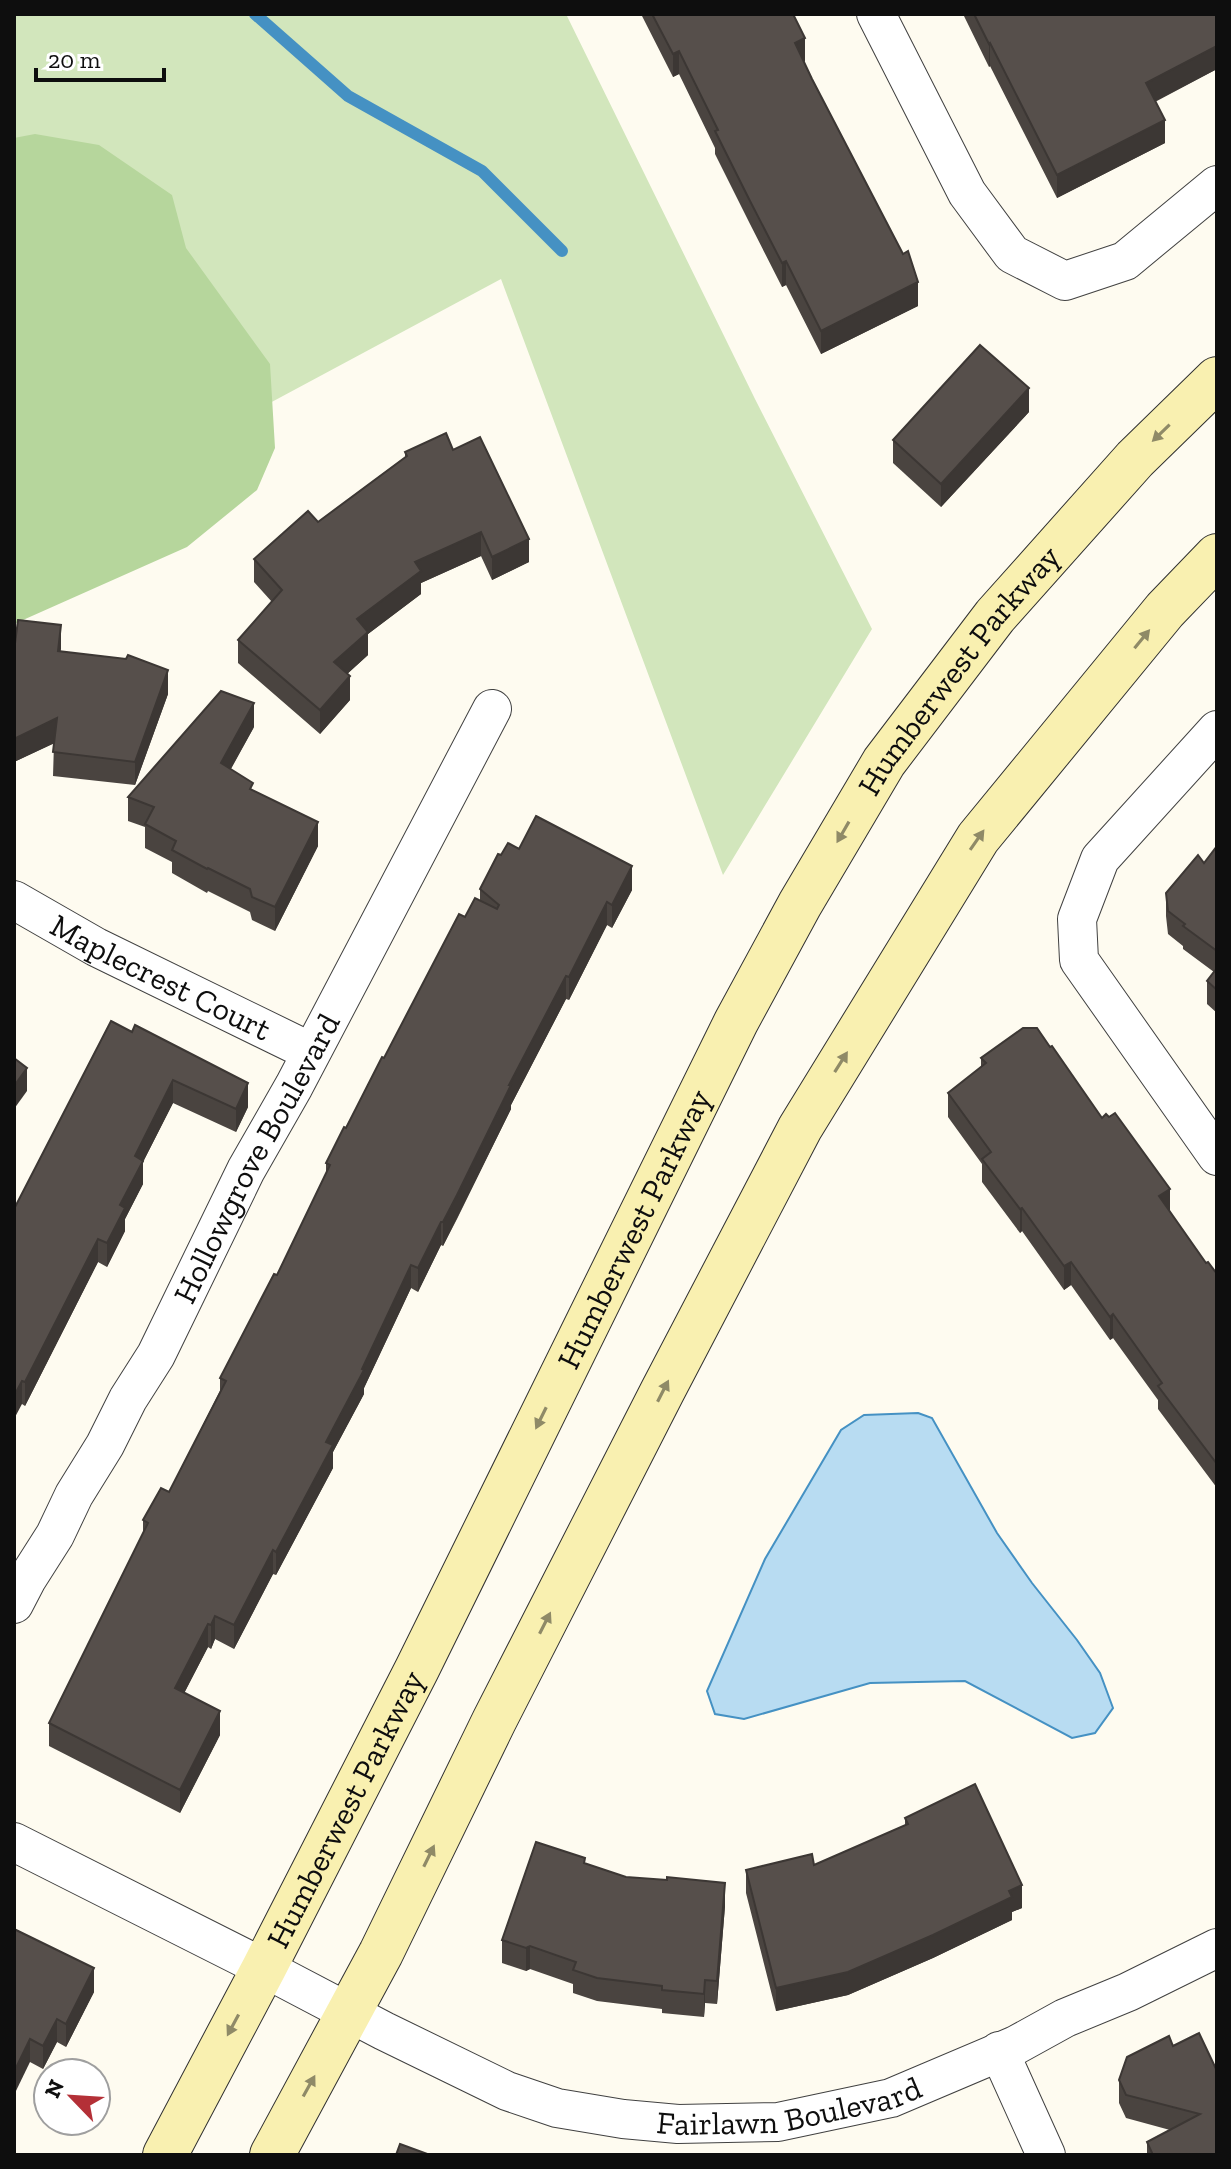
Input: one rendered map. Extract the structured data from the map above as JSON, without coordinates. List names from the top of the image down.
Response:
{
  "streets": {
    "main road": ["Humberwest Parkway"],
    "street": ["Maplecrest Court", "Hollowgrove Boulevard", "Fairlawn Boulevard"]
  },
  "crossings": [
    ["Humberwest Parkway", "Fairlawn Boulevard"],
    ["Maplecrest Court", "Hollowgrove Boulevard"]
  ],
  "scale_bar": "20 m",
  "north": "top left"
}
